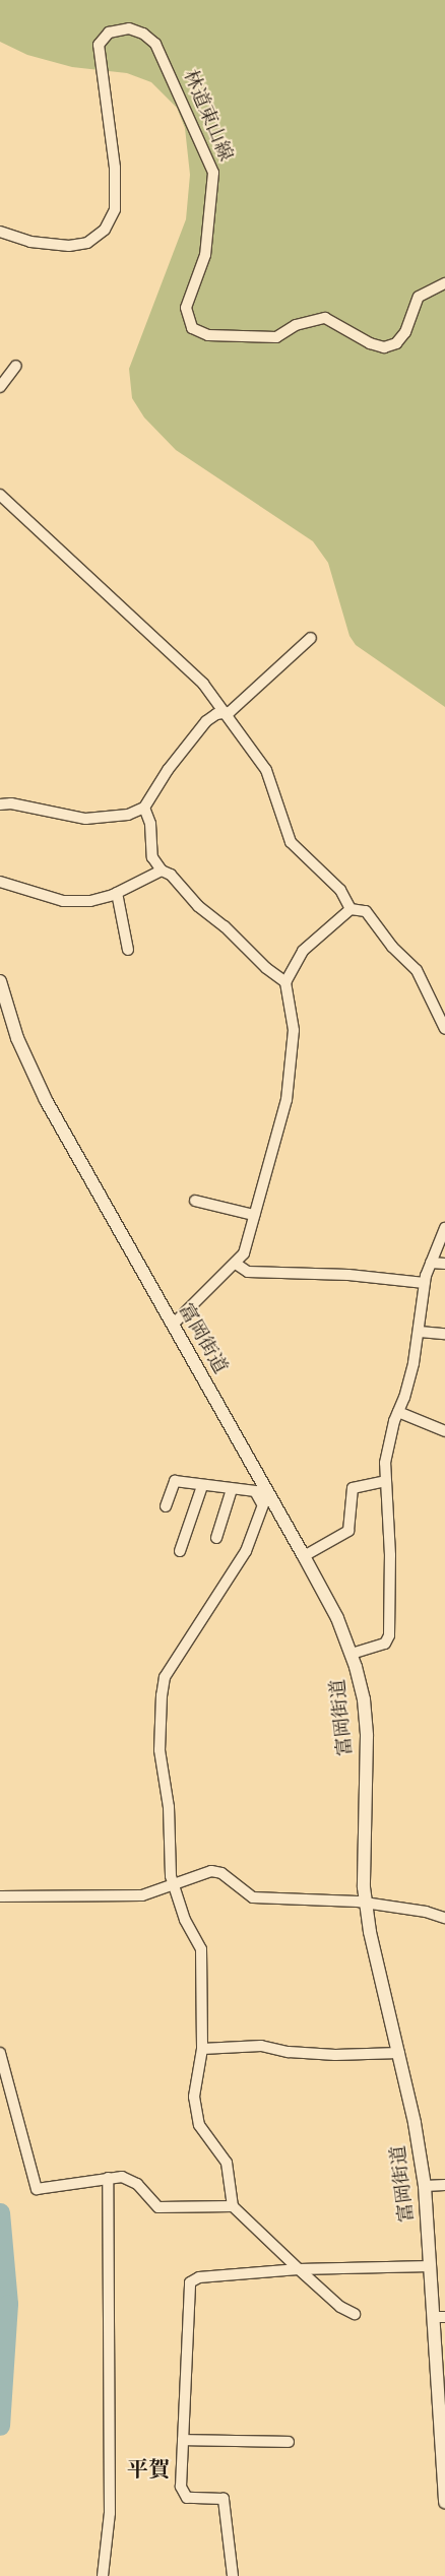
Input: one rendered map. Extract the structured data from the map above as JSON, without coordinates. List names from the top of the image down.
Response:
{
  "streets": {
    "street": ["林道東山線", "富岡街道"]
  },
  "districts": ["平賀"]
}
